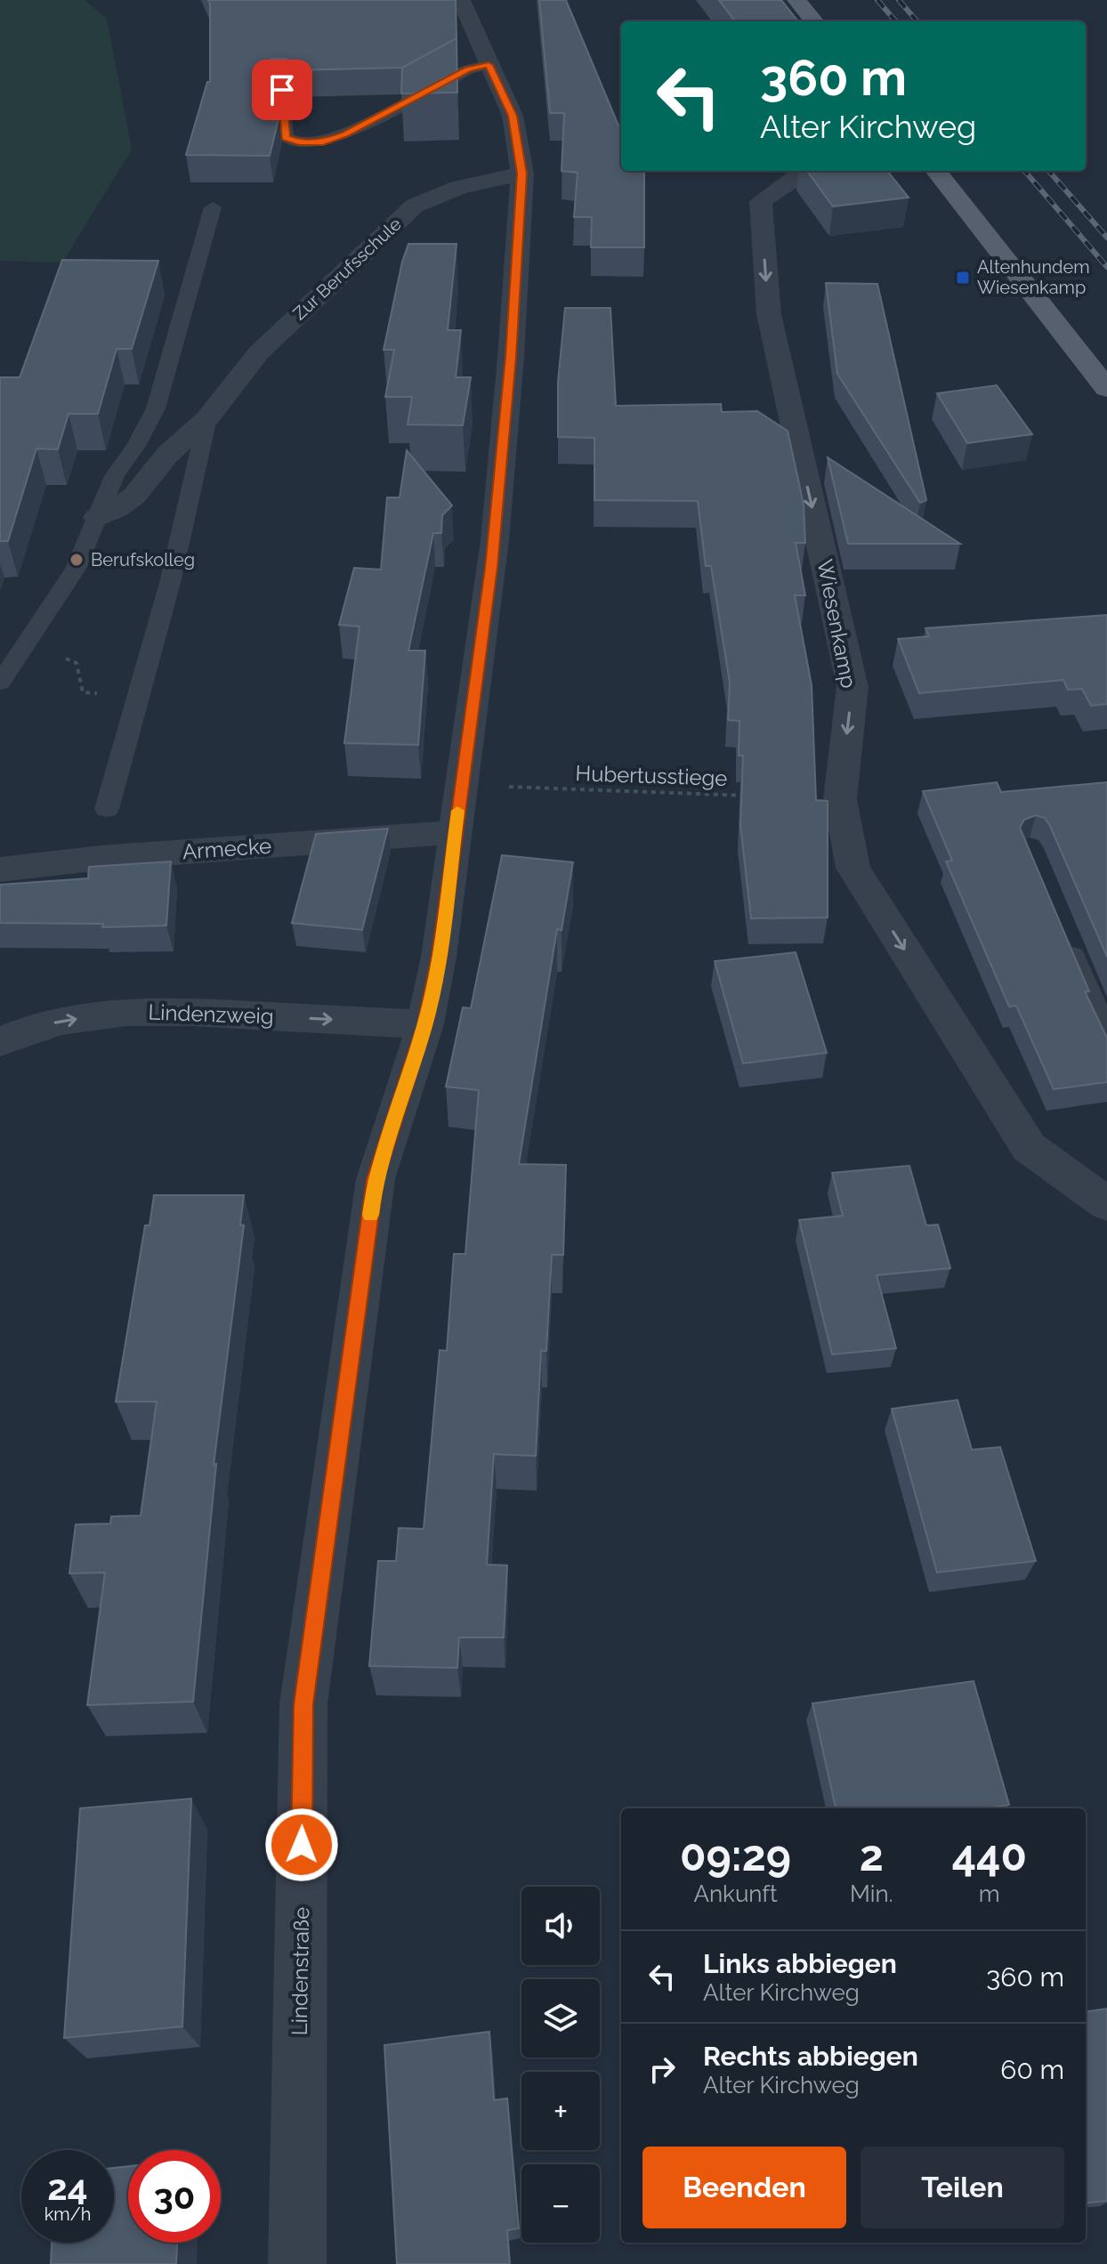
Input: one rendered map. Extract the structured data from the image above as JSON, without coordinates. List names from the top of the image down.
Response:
{
  "streets": {
    "street": [
      "Zur Berufsschule",
      "Wiesenkamp",
      "Armecke",
      "Lindenzweig",
      "Lindenstraße"
    ],
    "path": ["Hubertusstiege"]
  },
  "crossings": [
    ["Zur Berufsschule", "Lindenstraße"],
    ["Hubertusstiege", "Lindenstraße"],
    ["Armecke", "Lindenstraße"],
    ["Lindenzweig", "Lindenstraße"]
  ],
  "one_way": ["Wiesenkamp", "Lindenzweig"],
  "places": {
    "transit": ["Altenhundem Wiesenkamp"],
    "other": ["Berufskolleg"]
  },
  "page": {
    "turn": ["360 m", "Alter Kirchweg"],
    "eta": [
      "09:29",
      "Ankunft",
      "2",
      "Min.",
      "440",
      "m"
    ],
    "map_buttons": ["+", "−"],
    "list": [
      {
        "name": "Links abbiegen",
        "note": "Alter Kirchweg",
        "value": "360 m"
      },
      {
        "name": "Rechts abbiegen",
        "note": "Alter Kirchweg",
        "value": "60 m"
      }
    ],
    "buttons": ["Beenden", "Teilen"],
    "speed": "24 km/h",
    "limit": "30"
  }
}
